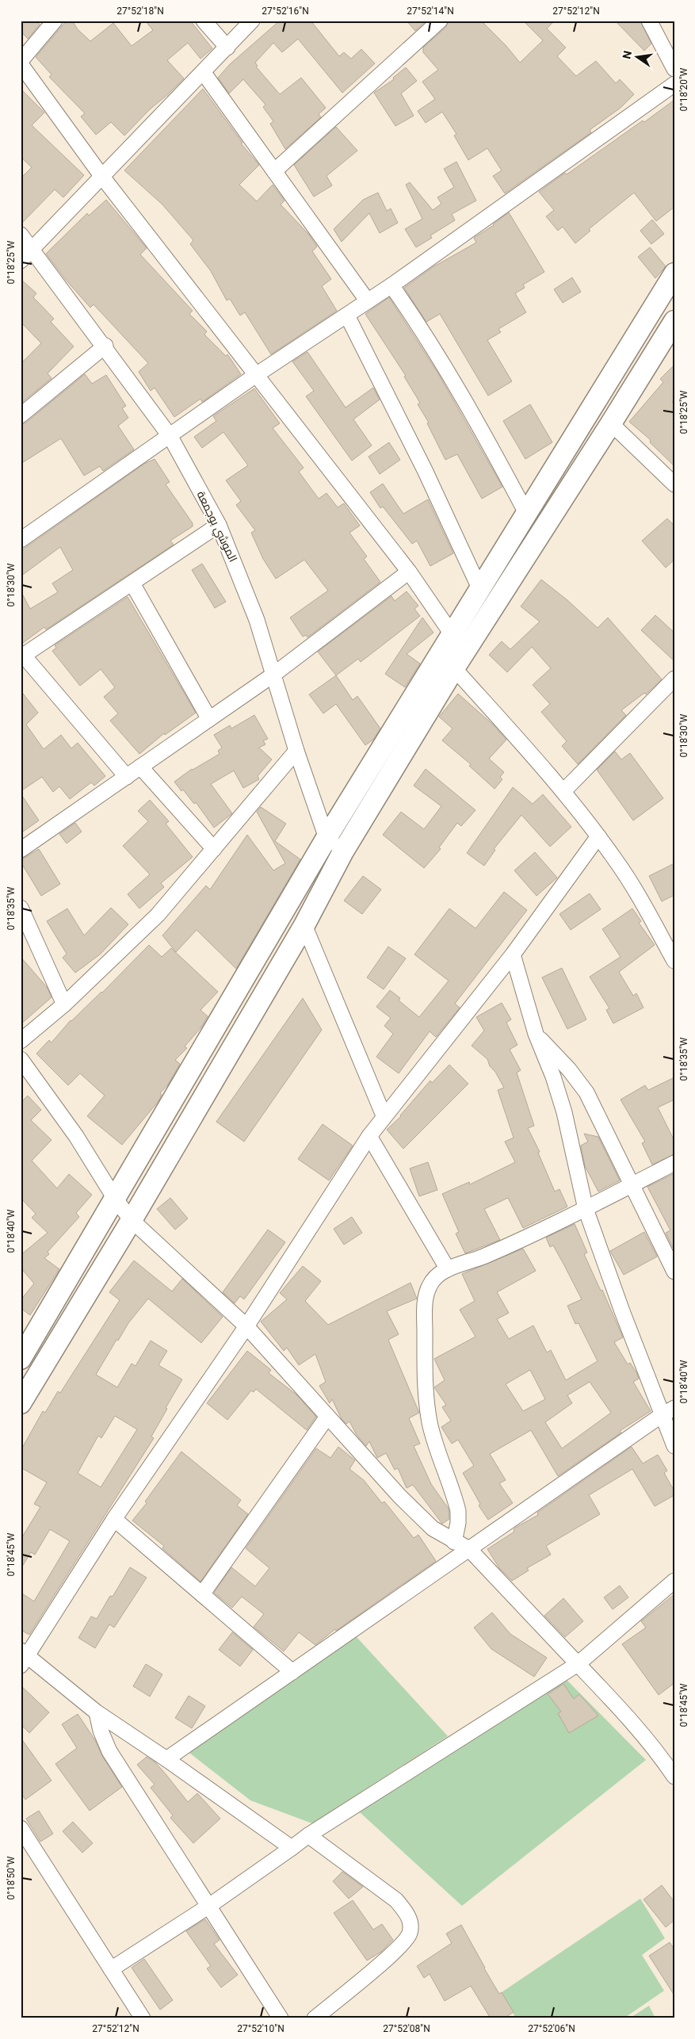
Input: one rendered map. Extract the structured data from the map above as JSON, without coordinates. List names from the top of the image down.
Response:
{
  "streets": {
    "street": ["الموشي بوجمعة"]
  },
  "north": "left",
  "coordinates": [
    "27°52'18\"N",
    "27°52'16\"N",
    "27°52'14\"N",
    "27°52'12\"N",
    "0°18'20\"W",
    "0°18'25\"W",
    "0°18'30\"W",
    "0°18'35\"W",
    "0°18'40\"W",
    "0°18'45\"W",
    "0°18'50\"W",
    "27°52'10\"N",
    "27°52'08\"N",
    "27°52'06\"N"
  ]
}
